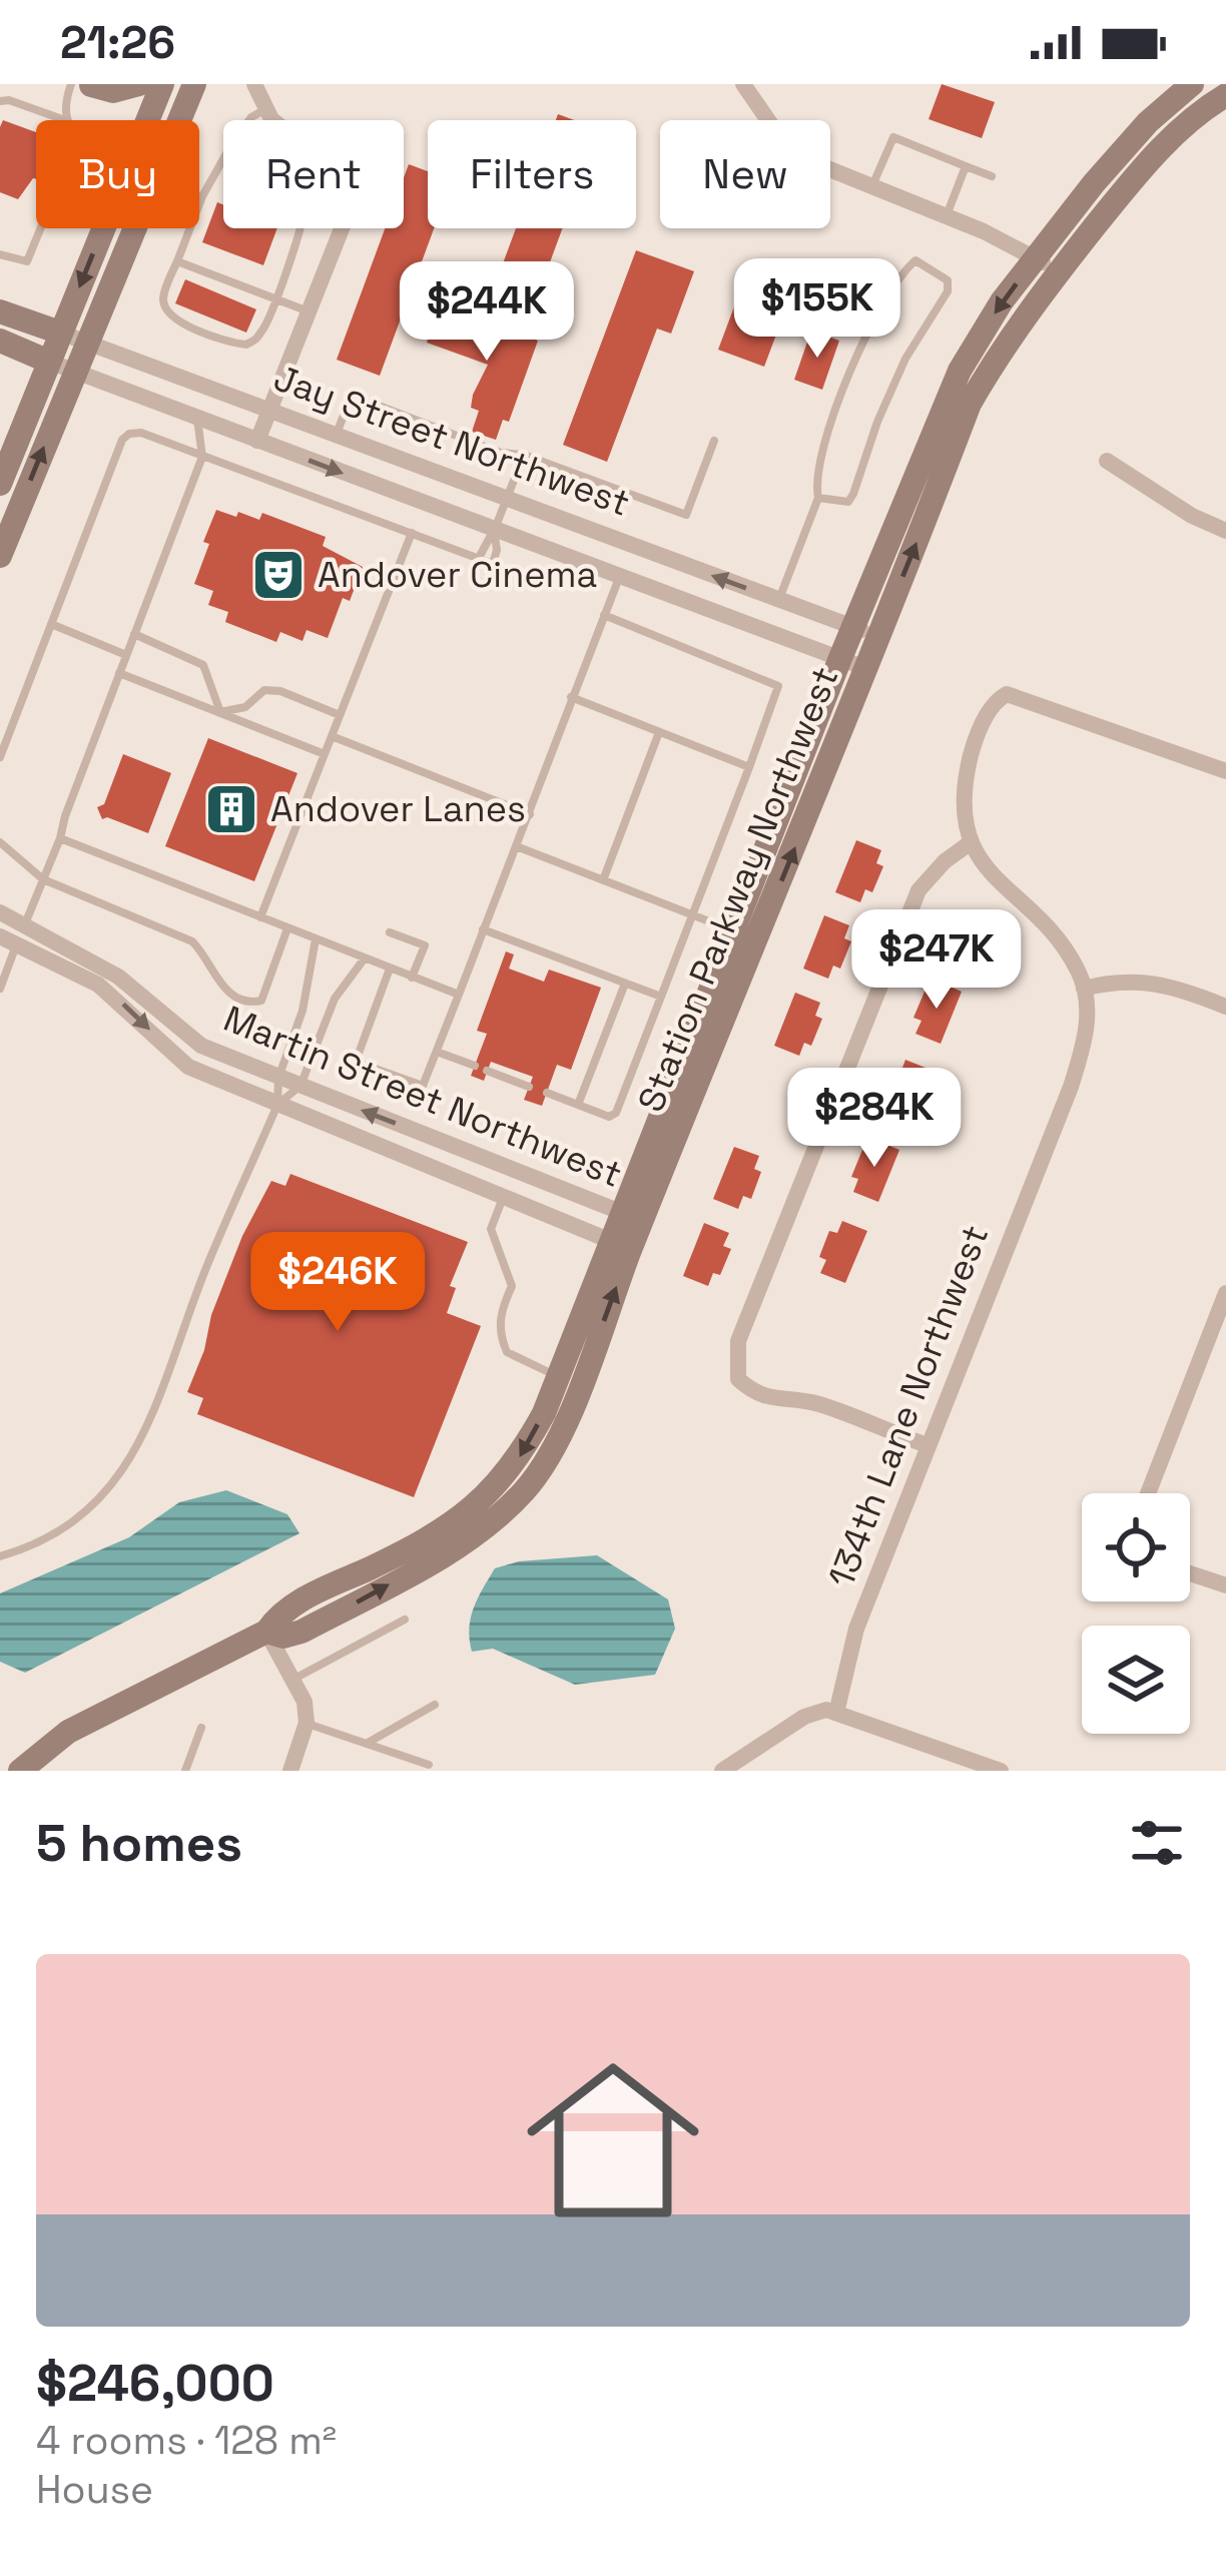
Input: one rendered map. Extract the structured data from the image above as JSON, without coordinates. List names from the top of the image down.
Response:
{
  "streets": {
    "street": [
      "Jay Street Northwest",
      "Station Parkway Northwest",
      "Martin Street Northwest",
      "134th Lane Northwest"
    ]
  },
  "crossings": [
    ["Jay Street Northwest", "Station Parkway Northwest"],
    ["Station Parkway Northwest", "Martin Street Northwest"]
  ],
  "places": {
    "theatre": ["Andover Cinema"],
    "building": ["Andover Lanes"]
  },
  "page": {
    "status": "21:26",
    "chip": [
      "Buy",
      "Rent",
      "Filters",
      "New"
    ],
    "price": [
      "$155K",
      "$244K",
      "$247K",
      "$284K",
      "$246K"
    ],
    "heading": "5 homes",
    "list": [
      {
        "name": "$246,000",
        "note": "4 rooms · 128 m² · House"
      }
    ]
  }
}
